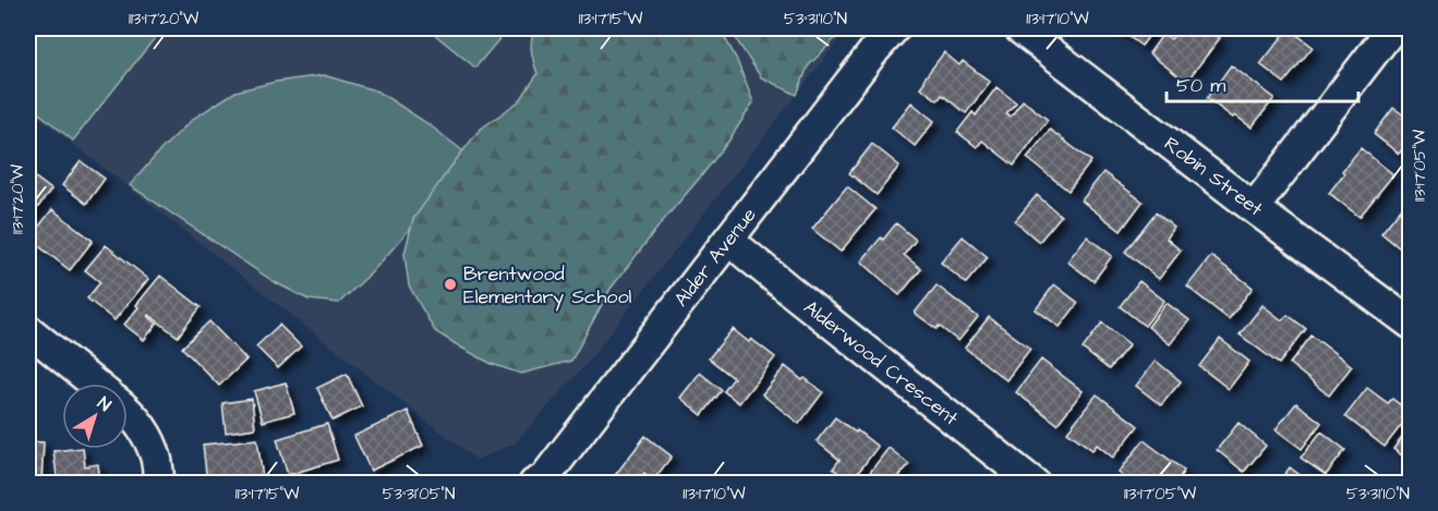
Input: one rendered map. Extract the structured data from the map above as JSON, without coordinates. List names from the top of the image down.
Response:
{
  "streets": {
    "street": ["Robin Street", "Alder Avenue", "Alderwood Crescent"]
  },
  "crossings": [
    ["Alder Avenue", "Alderwood Crescent"]
  ],
  "places": ["Brentwood Elementary School"],
  "scale_bar": "50 m",
  "north": "top right",
  "coordinates": [
    "113°17'20\"W",
    "113°17'15\"W",
    "53°31'10\"N",
    "113°17'10\"W",
    "113°17'05\"W",
    "53°31'05\"N"
  ]
}
